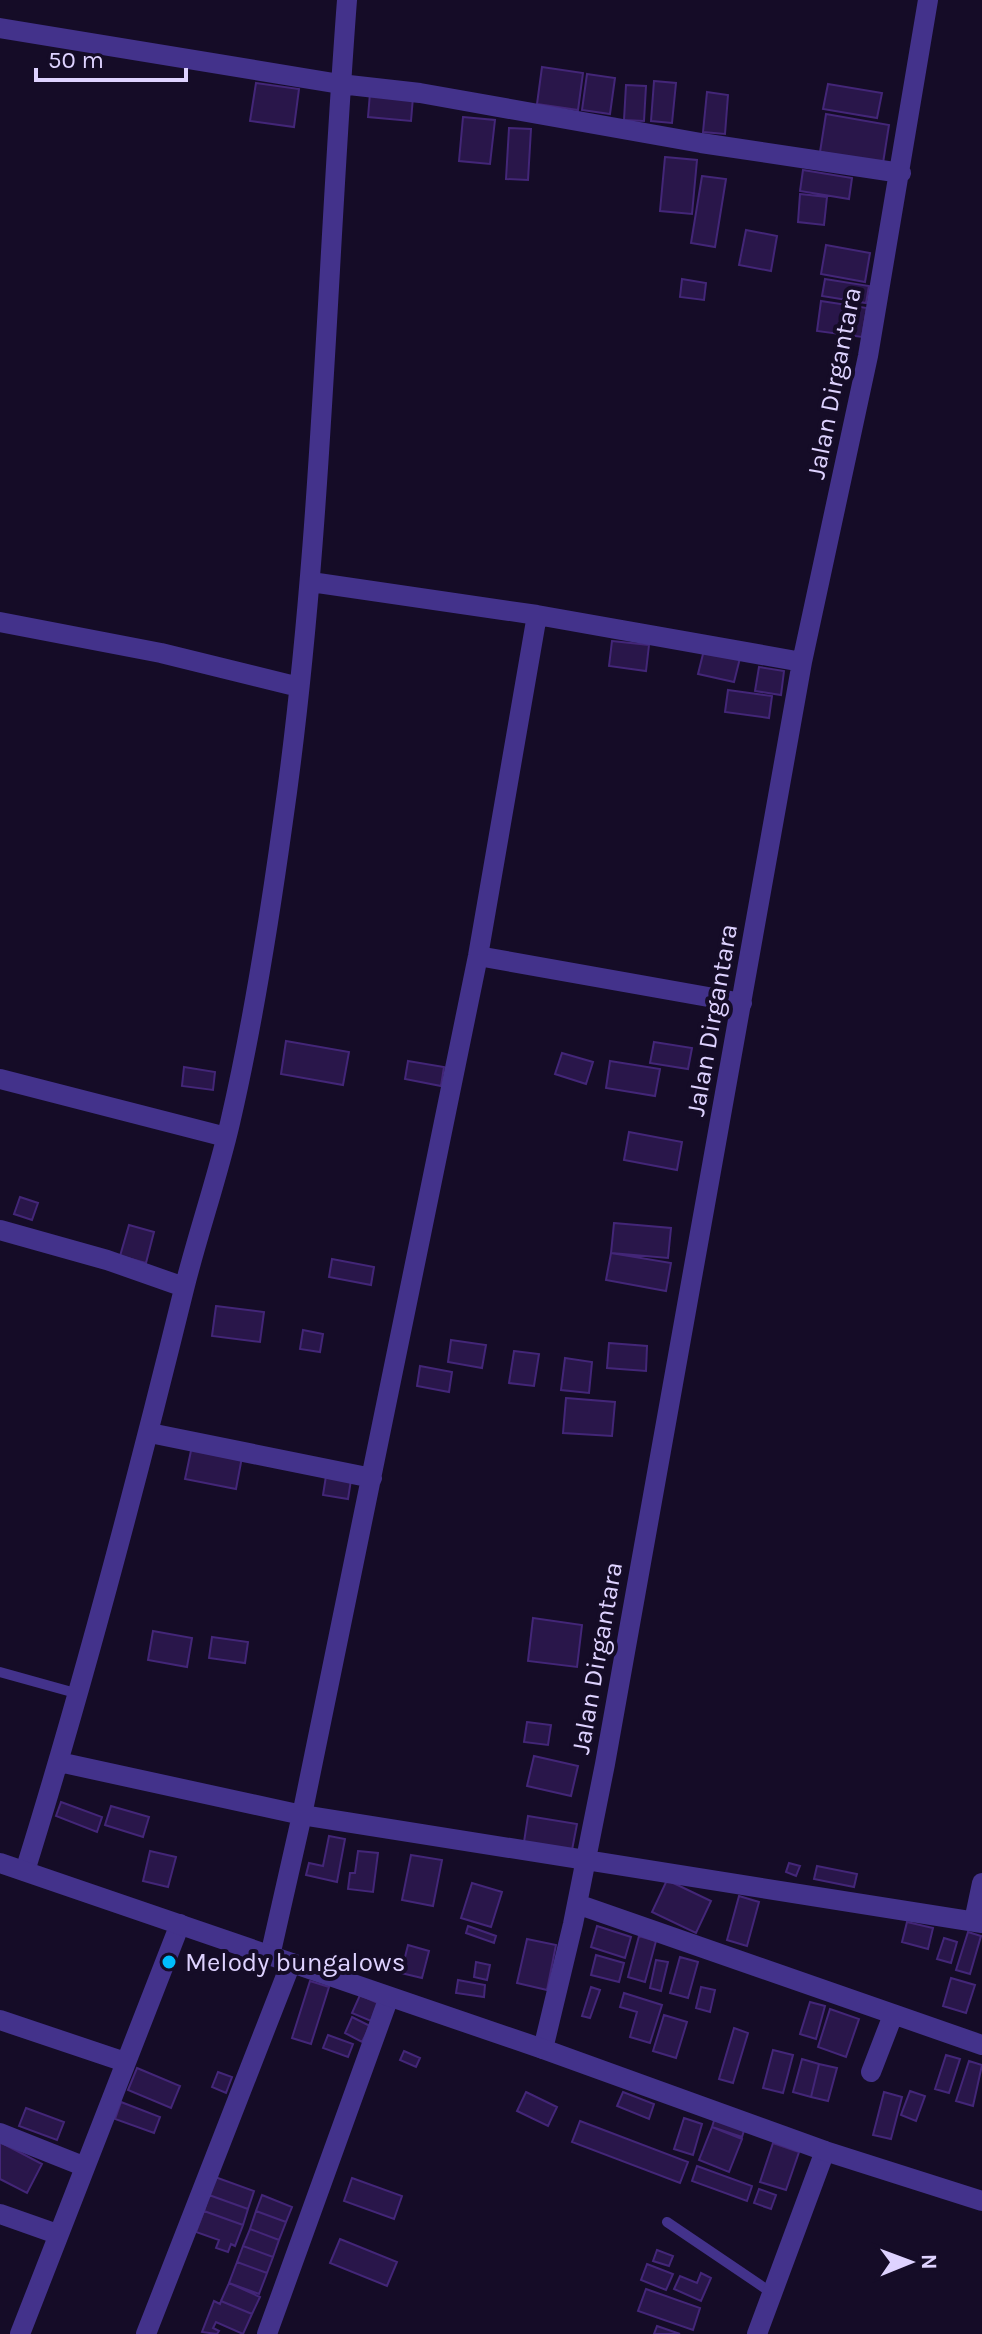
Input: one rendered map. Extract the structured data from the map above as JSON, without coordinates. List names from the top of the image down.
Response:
{
  "streets": {
    "street": ["Jalan Dirgantara"]
  },
  "places": ["Melody bungalows"],
  "scale_bar": "50 m",
  "north": "right"
}
